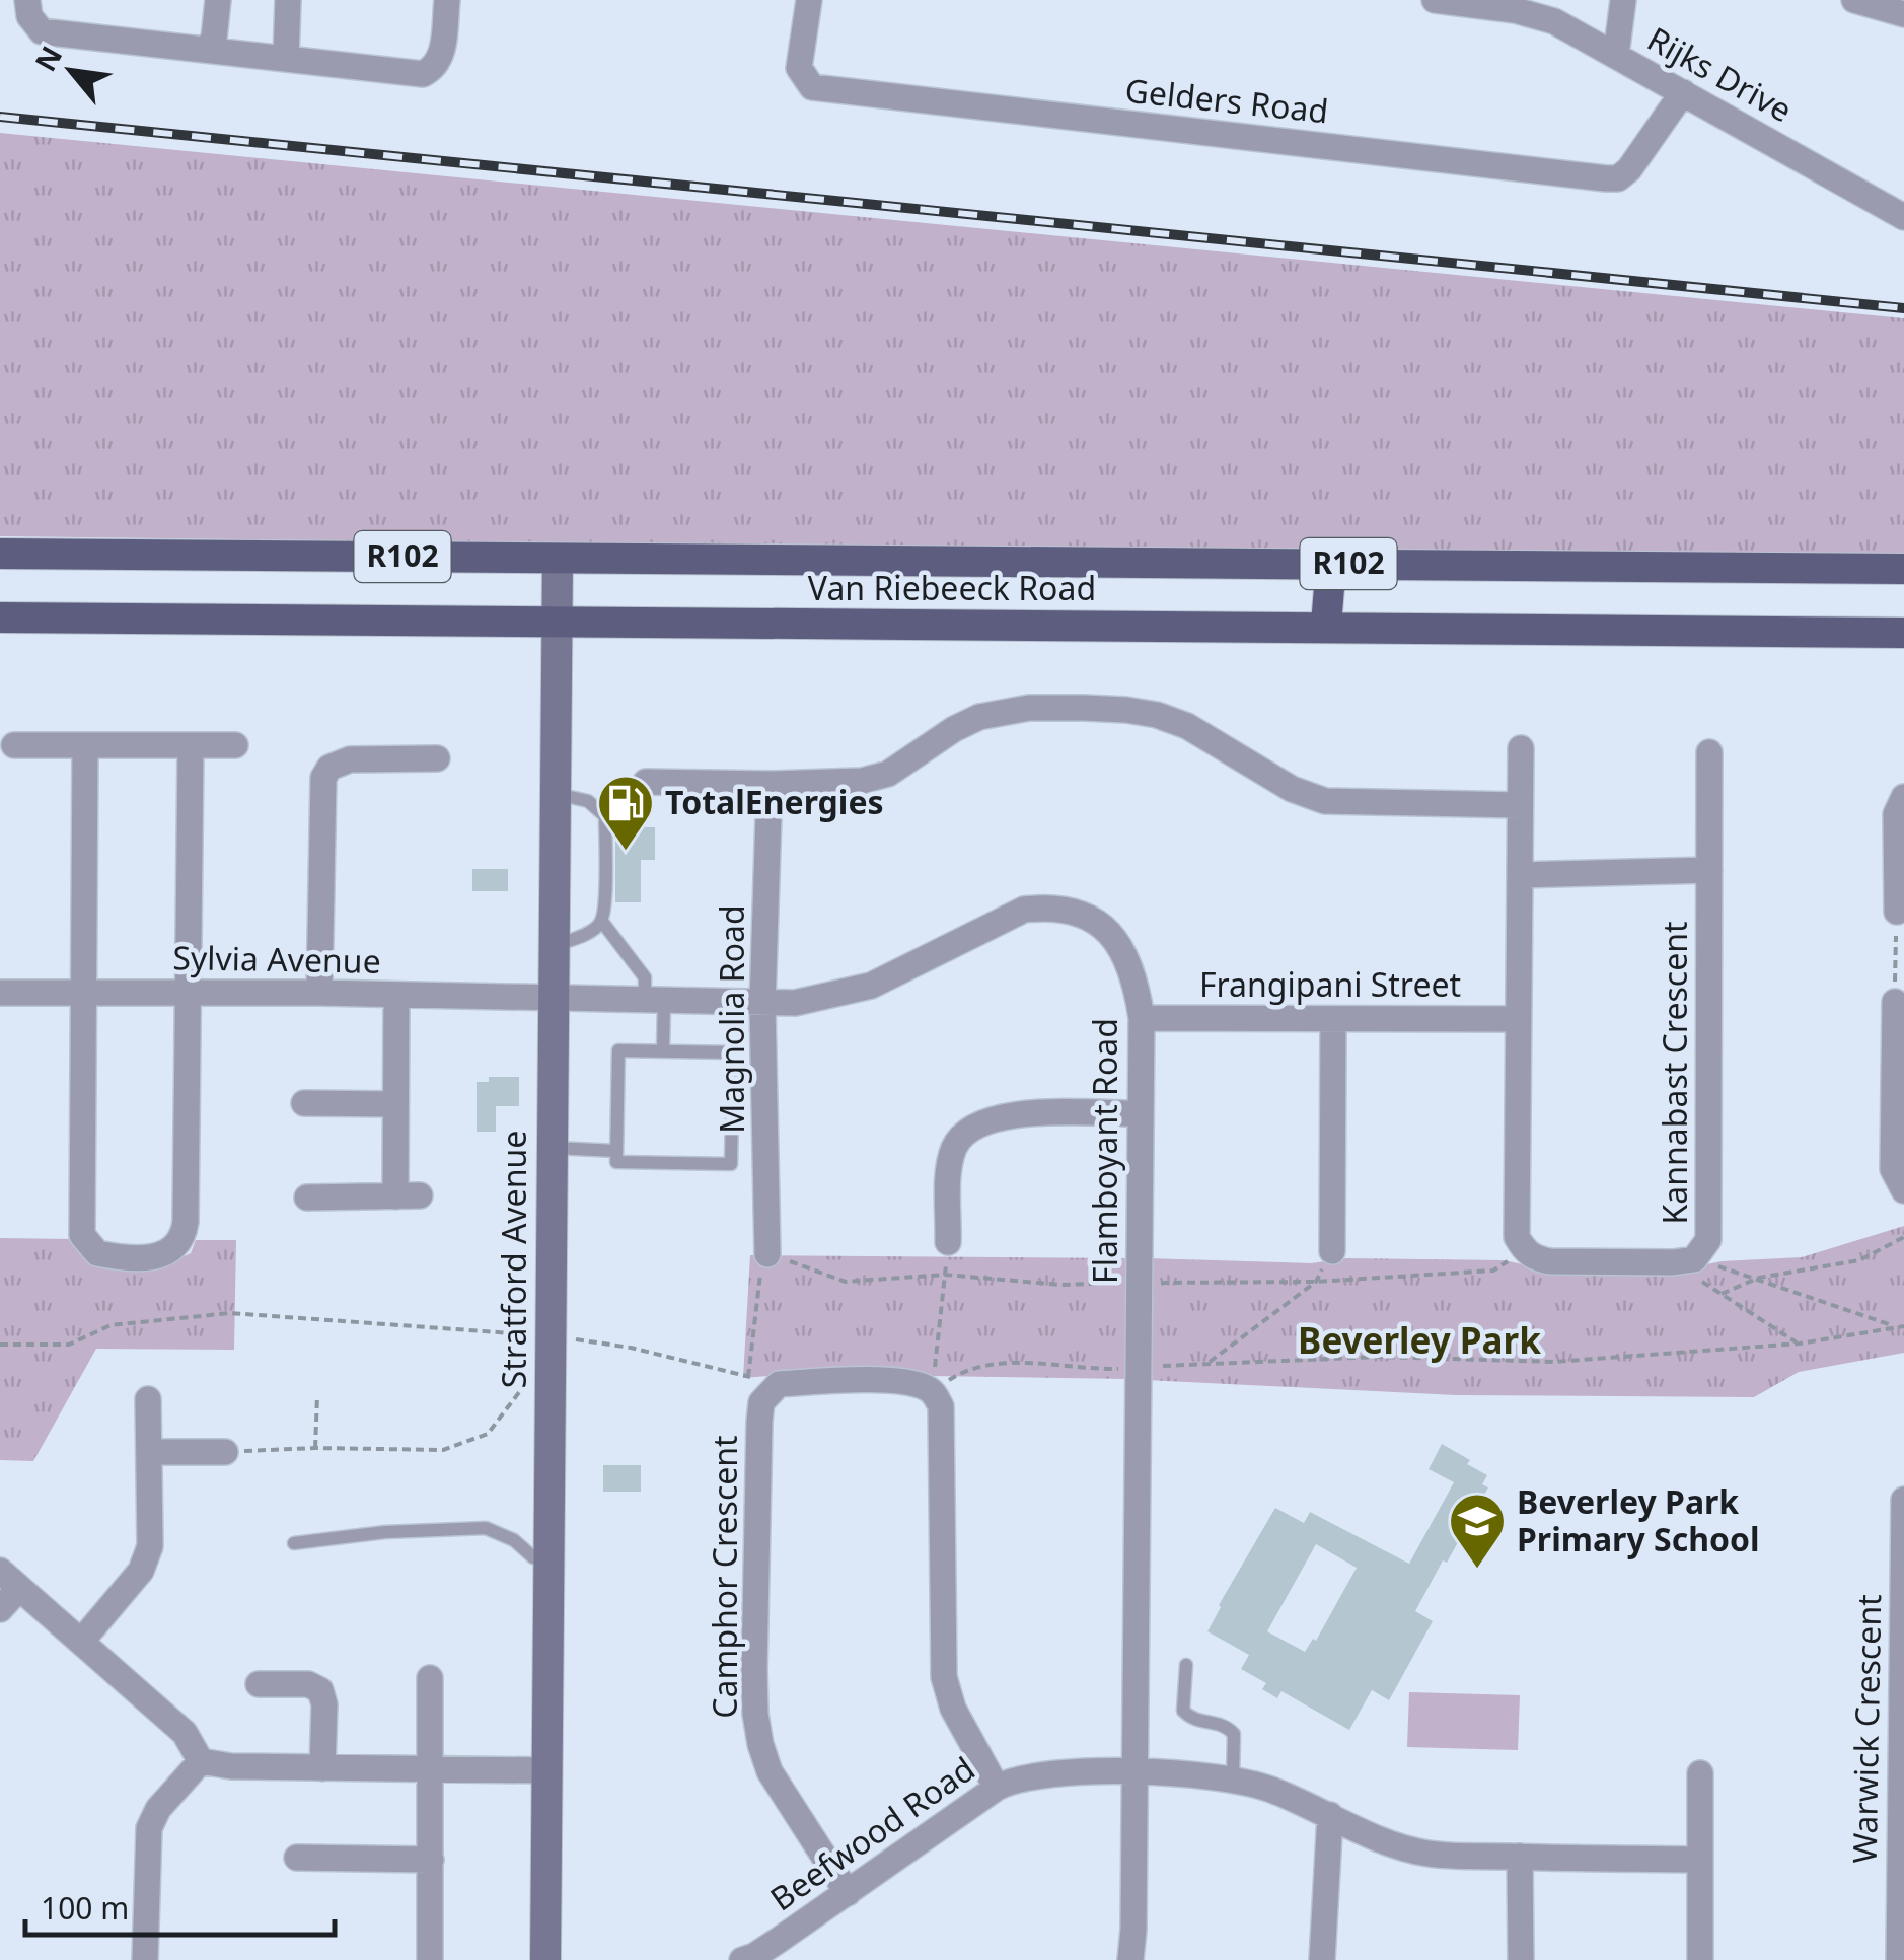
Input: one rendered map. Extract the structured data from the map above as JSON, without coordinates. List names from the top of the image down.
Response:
{
  "streets": {
    "main road": ["R102", "Van Riebeeck Road"],
    "street": [
      "Rijks Drive",
      "Gelders Road",
      "Sylvia Avenue",
      "Frangipani Street",
      "Magnolia Road",
      "Kannabast Crescent",
      "Flamboyant Road",
      "Stratford Avenue",
      "Camphor Crescent",
      "Warwick Crescent",
      "Beefwood Road"
    ]
  },
  "crossings": [
    ["Rijks Drive", "Gelders Road"],
    ["Van Riebeeck Road", "Stratford Avenue"],
    ["Sylvia Avenue", "Flamboyant Road"],
    ["Sylvia Avenue", "Stratford Avenue"],
    ["Frangipani Street", "Kannabast Crescent"],
    ["Frangipani Street", "Flamboyant Road"],
    ["Magnolia Road", "Flamboyant Road"],
    ["Flamboyant Road", "Stratford Avenue"],
    ["Flamboyant Road", "Beefwood Road"],
    ["Camphor Crescent", "Beefwood Road"]
  ],
  "districts": ["Beverley Park"],
  "places": {
    "fuel station": ["TotalEnergies"],
    "school or university": ["Beverley Park Primary School"]
  },
  "scale_bar": "100 m",
  "north": "top left"
}
